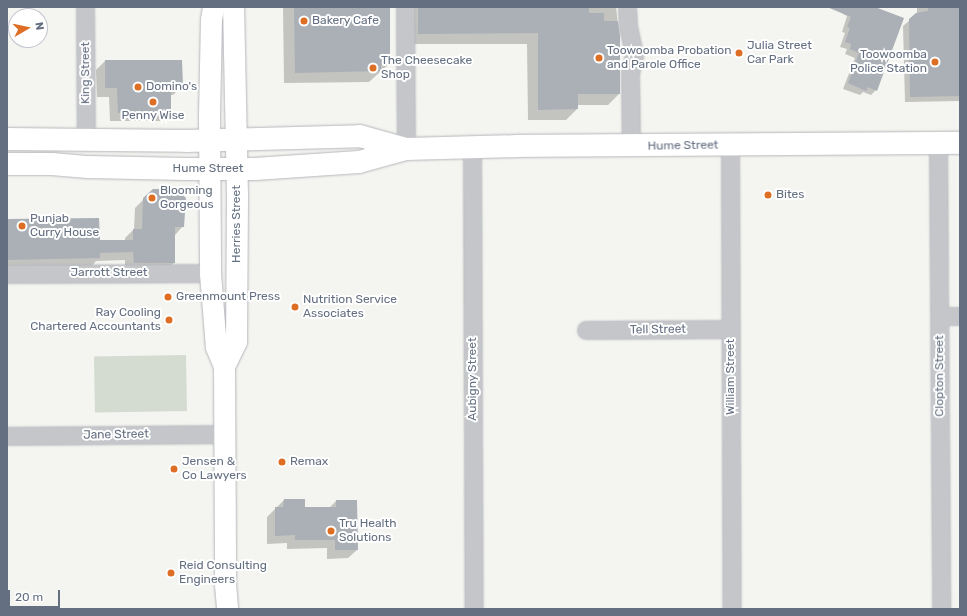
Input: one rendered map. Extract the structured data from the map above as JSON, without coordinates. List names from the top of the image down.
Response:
{
  "streets": {
    "highway": ["Hume Street"],
    "main road": ["Herries Street"],
    "street": [
      "King Street",
      "Jarrott Street",
      "Tell Street",
      "Clopton Street",
      "William Street",
      "Aubigny Street",
      "Jane Street"
    ]
  },
  "crossings": [
    ["King Street", "Hume Street"],
    ["Hume Street", "Herries Street"],
    ["Hume Street", "Clopton Street"],
    ["Hume Street", "William Street"],
    ["Hume Street", "Aubigny Street"],
    ["Herries Street", "Jarrott Street"],
    ["Herries Street", "Jane Street"],
    ["Tell Street", "William Street"]
  ],
  "places": [
    "Bakery Cafe",
    "Julia Street Car Park",
    "Toowoomba Probation and Parole Office",
    "Toowoomba Police Station",
    "The Cheesecake Shop",
    "Domino's",
    "Penny Wise",
    "Bites",
    "Blooming Gorgeous",
    "Punjab Curry House",
    "Greenmount Press",
    "Nutrition Service Associates",
    "Ray Cooling Chartered Accountants",
    "Remax",
    "Jensen & Co Lawyers",
    "Tru Health Solutions",
    "Reid Consulting Engineers"
  ],
  "scale_bar": "20 m",
  "north": "right"
}
